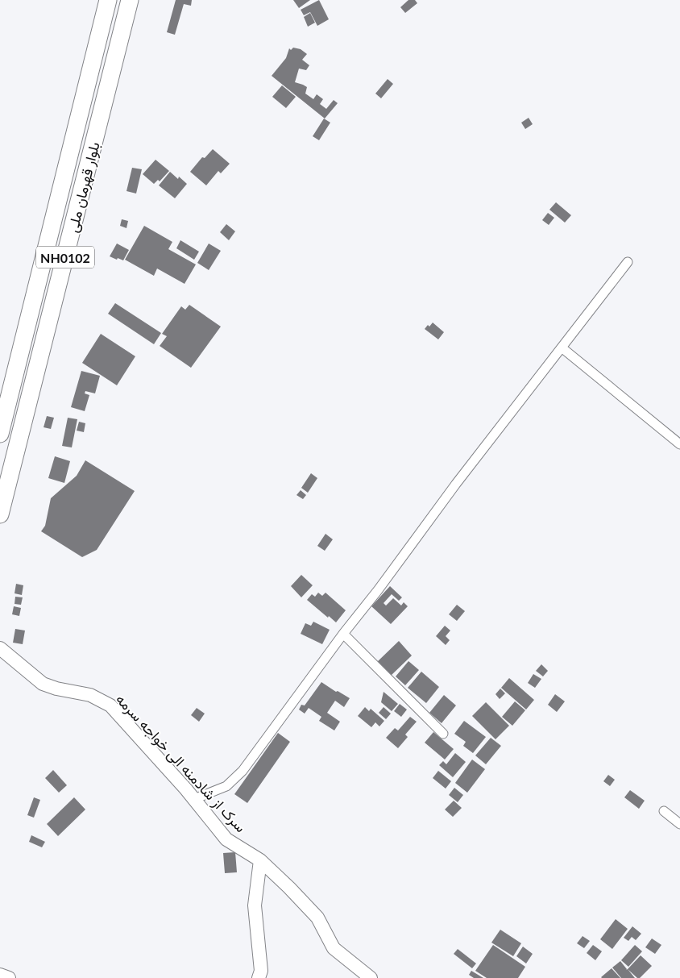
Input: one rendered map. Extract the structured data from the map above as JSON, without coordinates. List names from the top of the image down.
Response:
{
  "streets": {
    "highway": ["بلوار قهرمان ملی", "NH0102"],
    "street": ["سرک از شادمنه الی خواجه سرمه"]
  }
}
